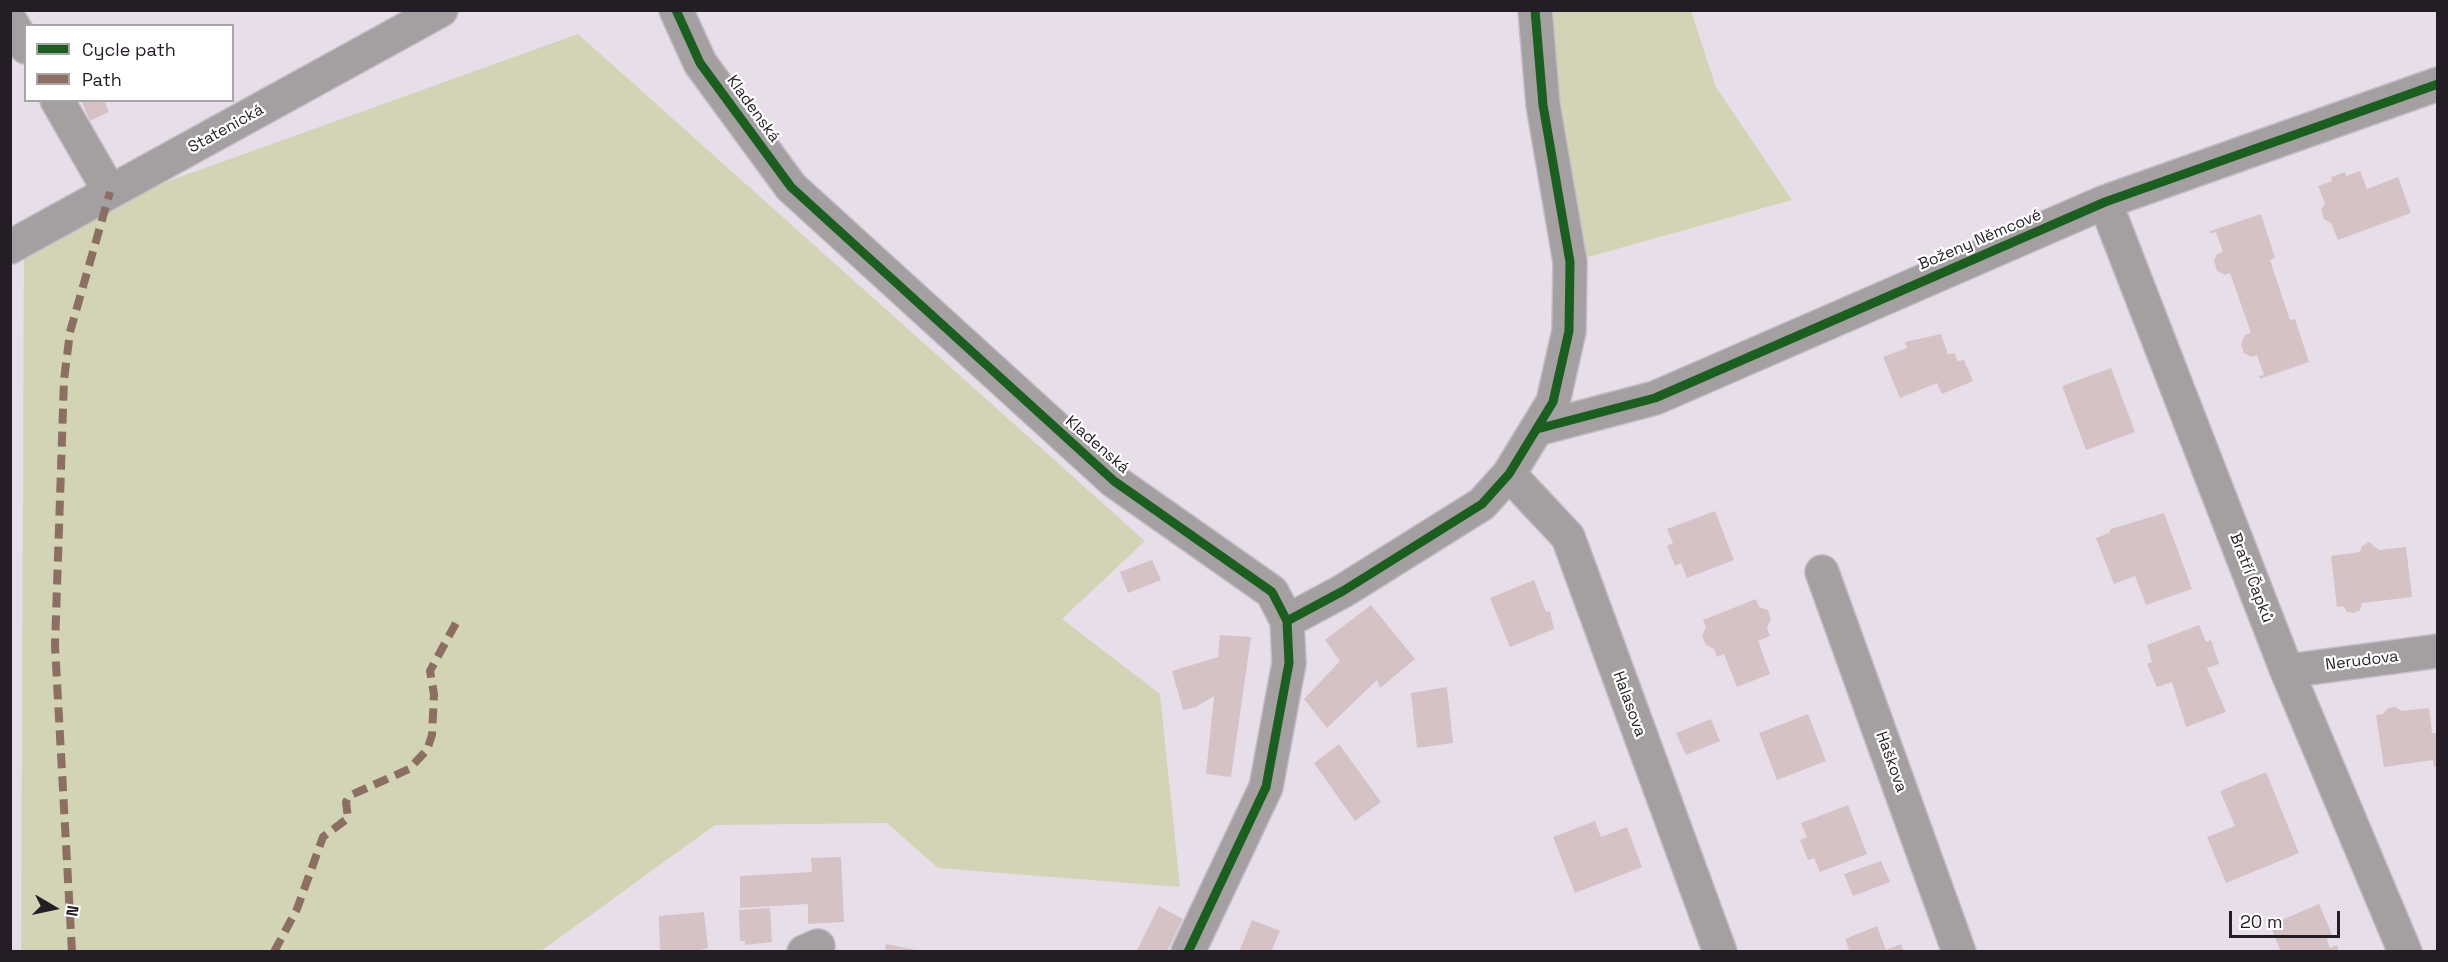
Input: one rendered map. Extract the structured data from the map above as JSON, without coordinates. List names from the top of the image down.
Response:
{
  "streets": {
    "street": [
      "Kladenská",
      "Statenická",
      "Boženy Němcové",
      "Bratří Čapků",
      "Nerudova",
      "Halasova",
      "Haškova"
    ]
  },
  "crossings": [
    ["Boženy Němcové", "Bratří Čapků"],
    ["Bratří Čapků", "Nerudova"]
  ],
  "legend": ["Cycle path", "Path"],
  "scale_bar": "20 m",
  "north": "right"
}
